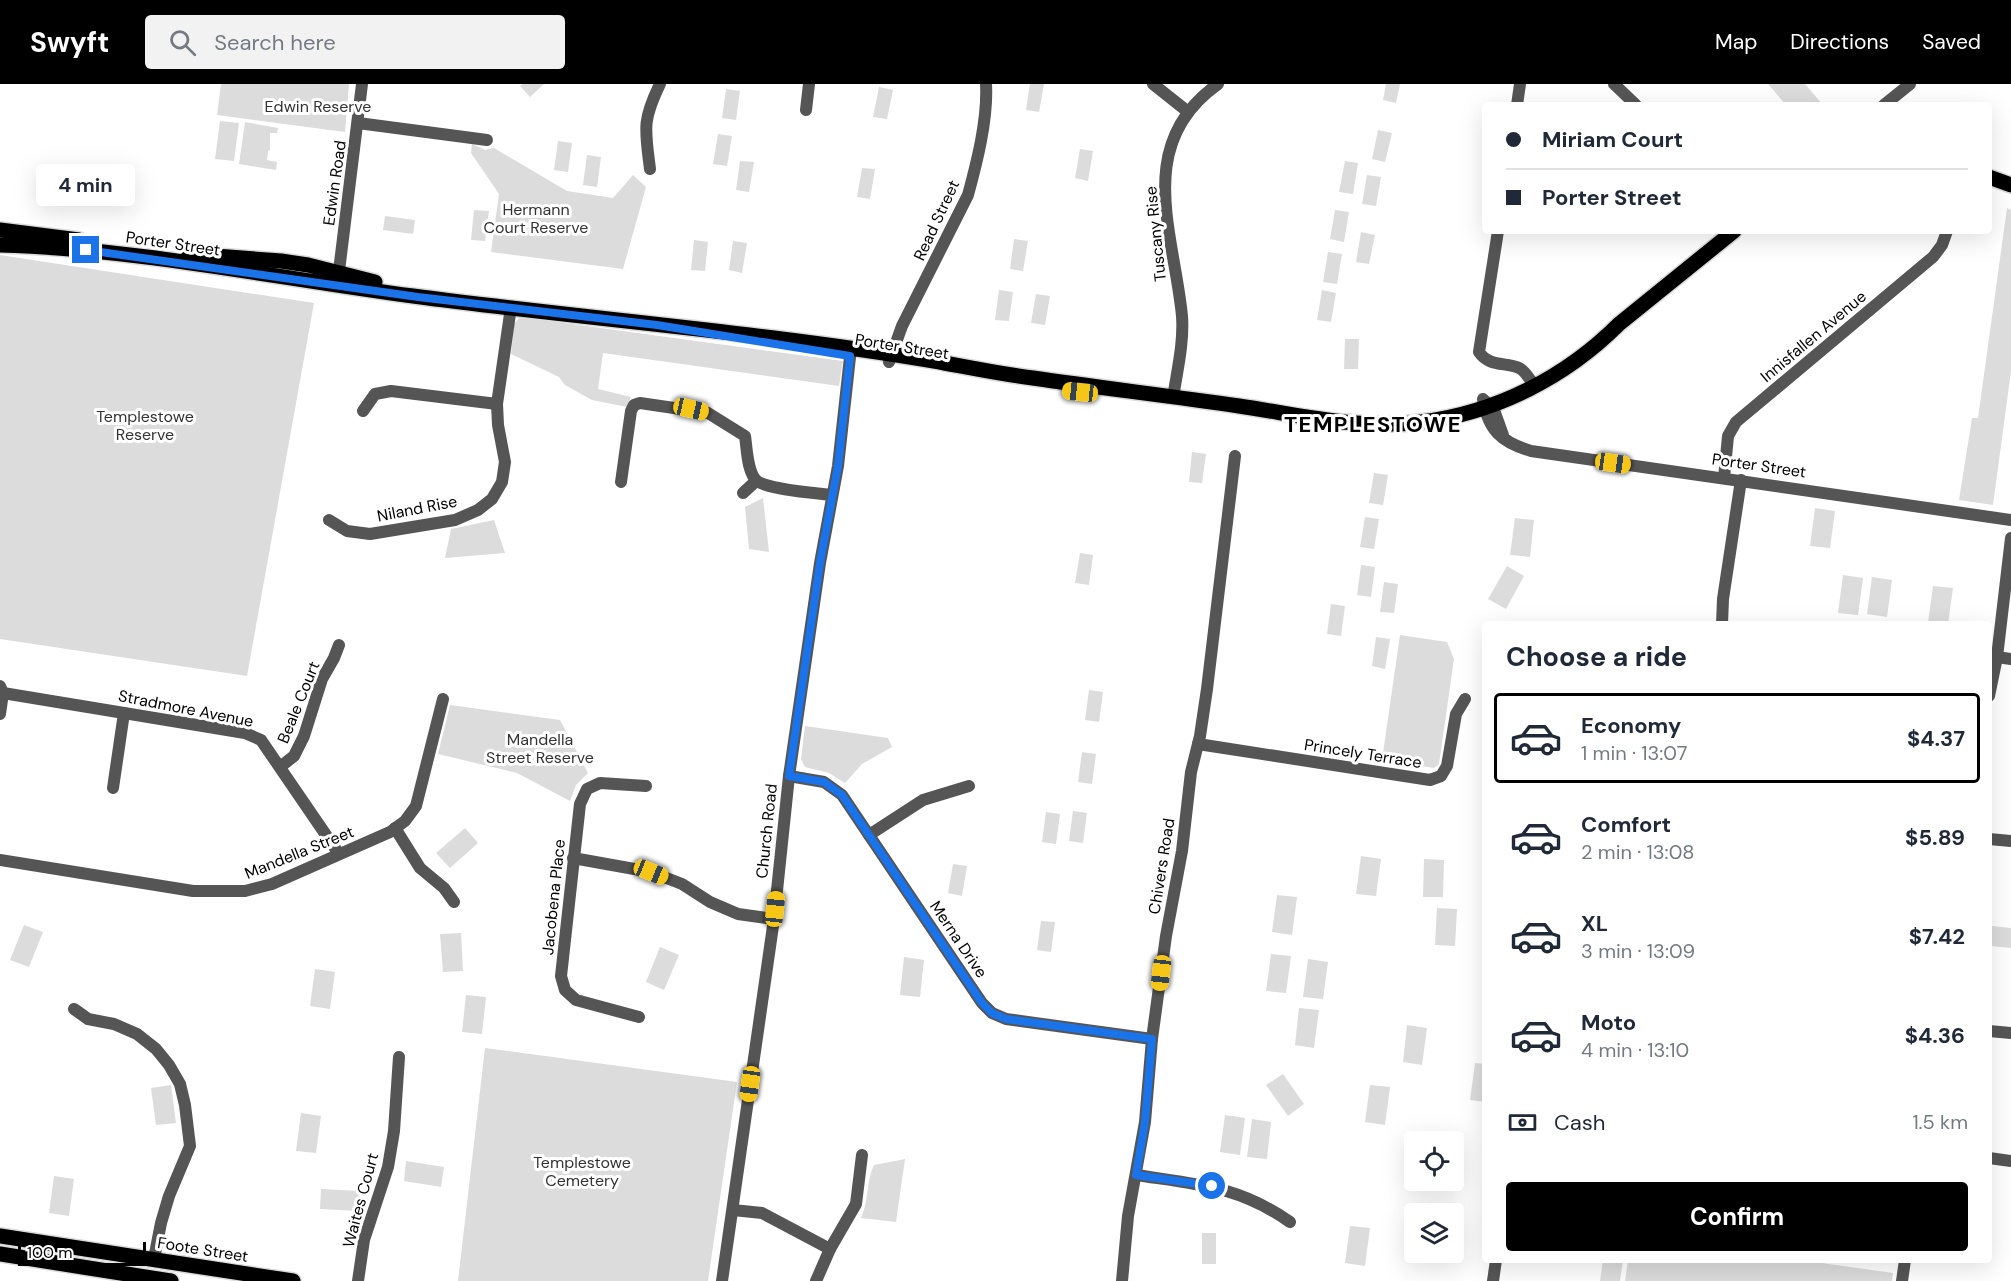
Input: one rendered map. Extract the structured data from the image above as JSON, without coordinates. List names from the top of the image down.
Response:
{
  "streets": {
    "main road": ["Porter Street", "Foote Street"],
    "street": [
      "Edwin Road",
      "Read Street",
      "Tuscany Rise",
      "Innisfallen Avenue",
      "Niland Rise",
      "Beale Court",
      "Stradmore Avenue",
      "Princely Terrace",
      "Church Road",
      "Mandella Street",
      "Chivers Road",
      "Jacobena Place",
      "Merna Drive",
      "Waites Court"
    ]
  },
  "crossings": [
    ["Edwin Road", "Porter Street"],
    ["Read Street", "Porter Street"],
    ["Tuscany Rise", "Porter Street"],
    ["Porter Street", "Innisfallen Avenue"],
    ["Porter Street", "Niland Rise"],
    ["Porter Street", "Church Road"],
    ["Beale Court", "Stradmore Avenue"],
    ["Stradmore Avenue", "Mandella Street"],
    ["Princely Terrace", "Chivers Road"],
    ["Church Road", "Merna Drive"],
    ["Chivers Road", "Merna Drive"]
  ],
  "districts": ["TEMPLESTOWE"],
  "parks": [
    "Edwin Reserve",
    "Hermann Court Reserve",
    "Templestowe Reserve",
    "Mandella Street Reserve",
    "Templestowe Cemetery"
  ],
  "scale_bar": "100 m",
  "page": {
    "header": "Swyft",
    "search": "Search here",
    "nav": ["Map", "Directions", "Saved"],
    "banner": ["Miriam Court", "Porter Street"],
    "bubble": "4 min",
    "heading": "Choose a ride",
    "list": [
      {
        "name": "Economy",
        "note": "1 min · 13:07",
        "value": "$4.37"
      },
      {
        "name": "Comfort",
        "note": "2 min · 13:08",
        "value": "$5.89"
      },
      {
        "name": "XL",
        "note": "3 min · 13:09",
        "value": "$7.42"
      },
      {
        "name": "Moto",
        "note": "4 min · 13:10",
        "value": "$4.36"
      }
    ],
    "pay": ["Cash", "1.5 km"],
    "buttons": "Confirm",
    "scale": "100 m"
  }
}
